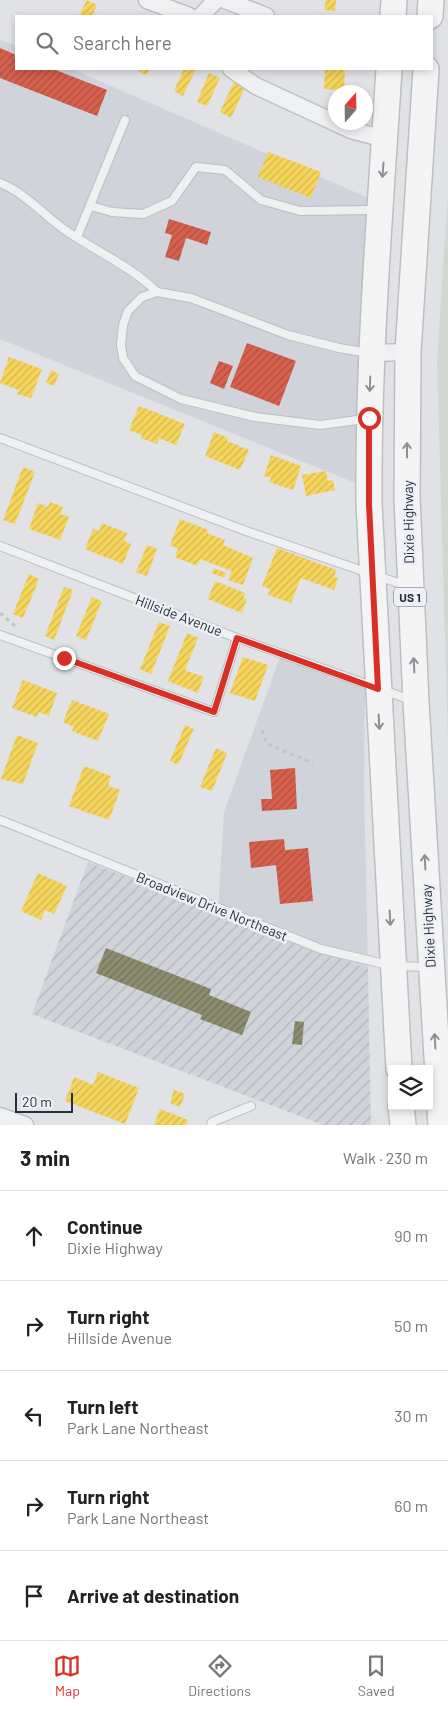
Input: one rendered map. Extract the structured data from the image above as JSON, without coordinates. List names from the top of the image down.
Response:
{
  "streets": {
    "main road": ["Dixie Highway", "US 1"],
    "lane": ["Hillside Avenue", "Broadview Drive Northeast"]
  },
  "crossings": [
    ["Dixie Highway", "Hillside Avenue"],
    ["Dixie Highway", "Broadview Drive Northeast"],
    ["US 1", "Hillside Avenue"],
    ["US 1", "Broadview Drive Northeast"]
  ],
  "scale_bar": "20 m",
  "north": "top",
  "page": {
    "search": "Search here",
    "scale": "20 m",
    "heading": ["3 min", "Walk · 230 m"],
    "list": [
      ["Continue", "Dixie Highway", "90 m"],
      ["Turn right", "Hillside Avenue", "50 m"],
      ["Turn left", "Park Lane Northeast", "30 m"],
      ["Turn right", "Park Lane Northeast", "60 m"],
      "Arrive at destination"
    ],
    "nav": ["Map", "Directions", "Saved"]
  }
}
